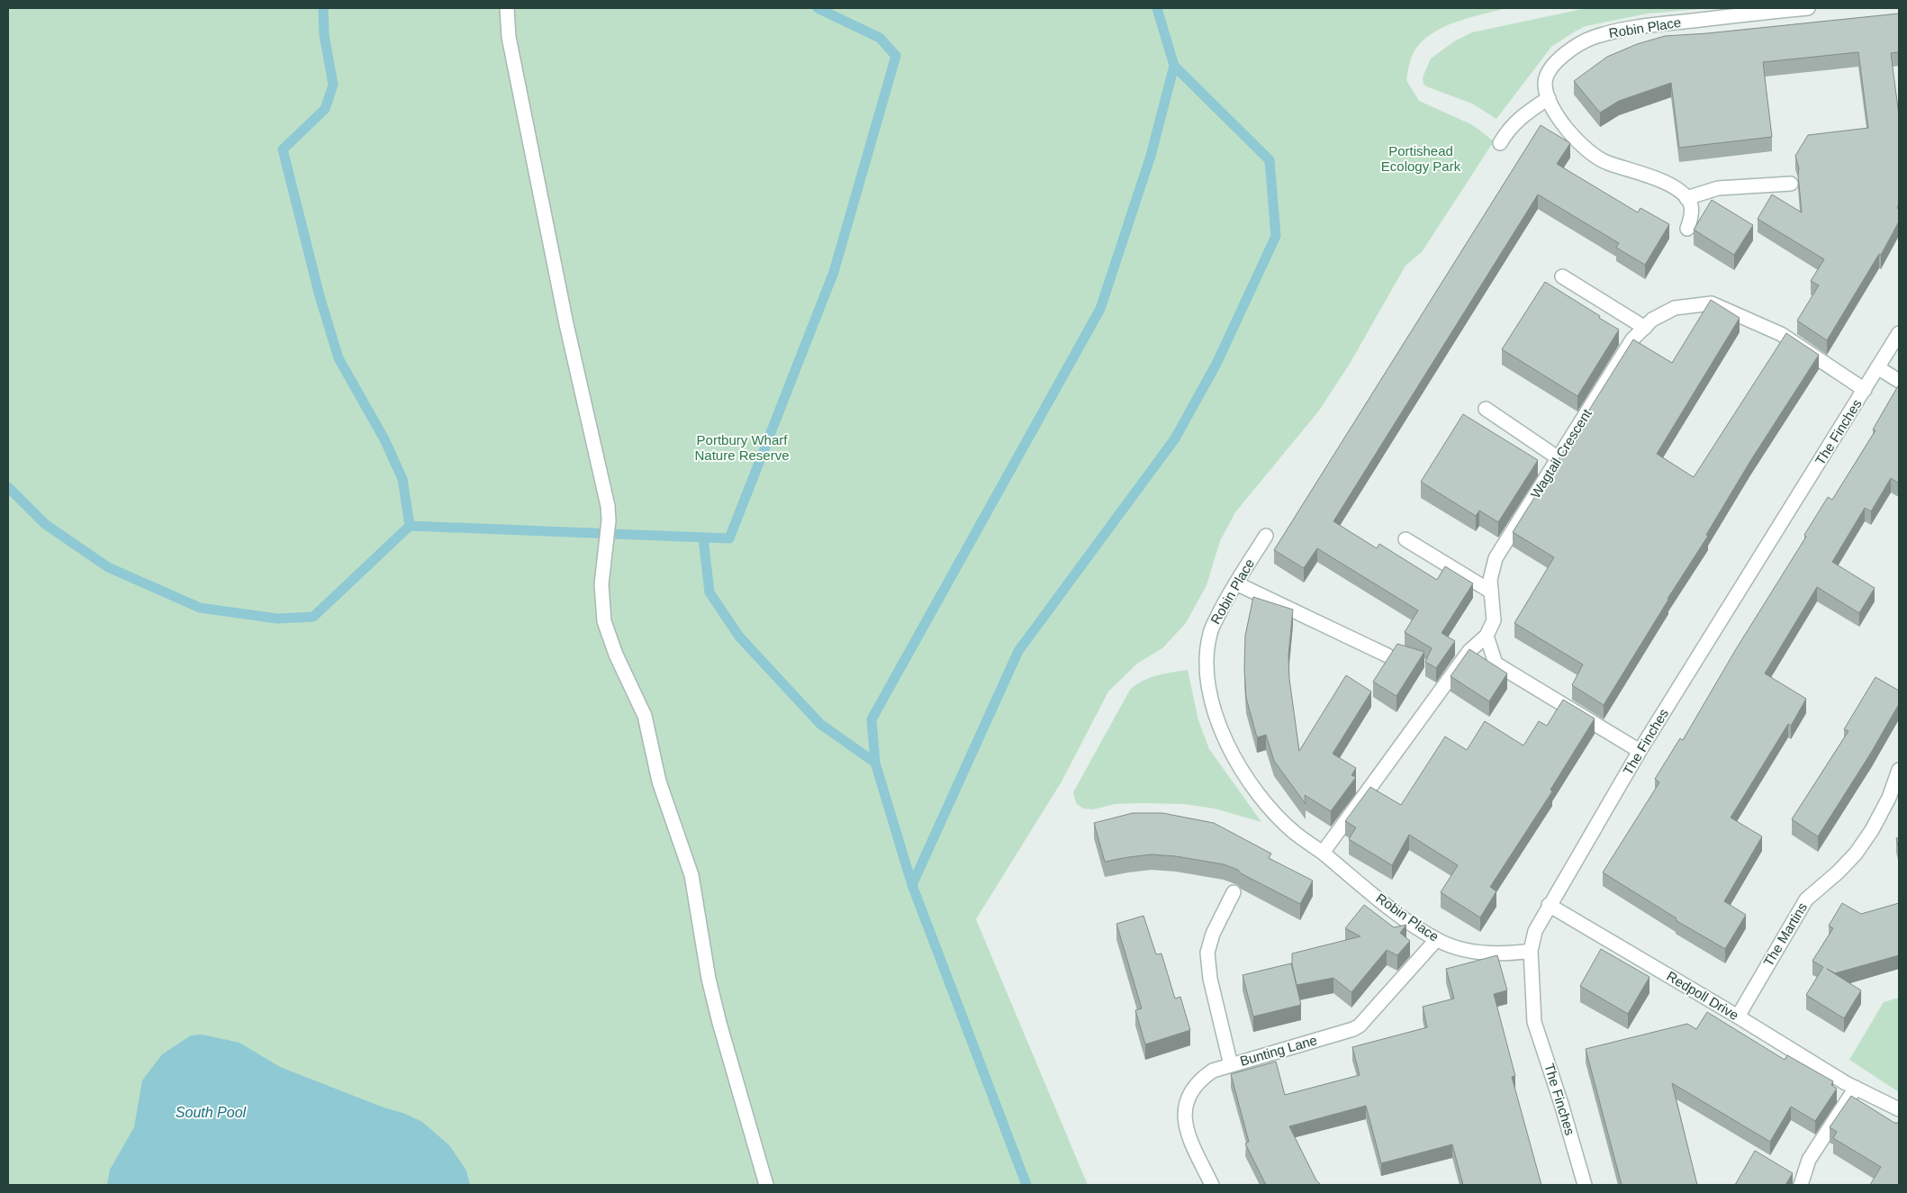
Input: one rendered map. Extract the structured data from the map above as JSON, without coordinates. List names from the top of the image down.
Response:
{
  "streets": {
    "street": [
      "Robin Place",
      "The Finches",
      "Wagtail Crescent",
      "The Martins",
      "Redpoll Drive",
      "Bunting Lane"
    ]
  },
  "crossings": [
    ["Robin Place", "The Finches"],
    ["Robin Place", "Bunting Lane"],
    ["The Finches", "Wagtail Crescent"],
    ["The Finches", "Redpoll Drive"],
    ["The Martins", "Redpoll Drive"]
  ],
  "water": ["South Pool"],
  "parks": ["Portishead Ecology Park", "Portbury Wharf Nature Reserve"]
}
